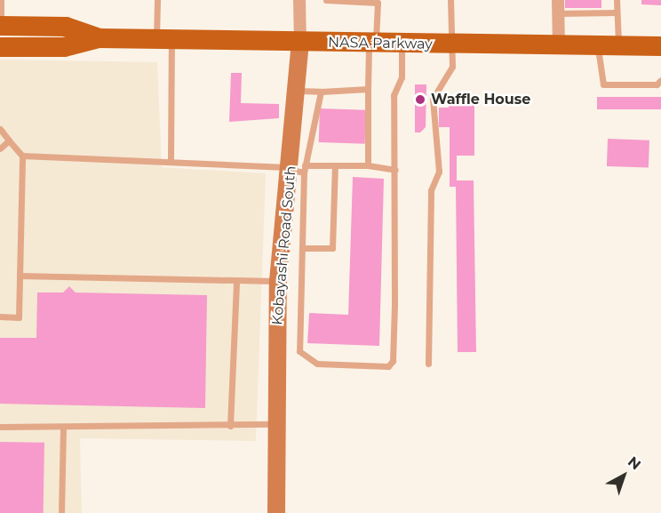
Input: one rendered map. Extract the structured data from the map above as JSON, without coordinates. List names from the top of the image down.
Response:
{
  "streets": {
    "main road": ["NASA Parkway"],
    "street": ["Kobayashi Road South"]
  },
  "crossings": [
    ["NASA Parkway", "Kobayashi Road South"]
  ],
  "places": ["Waffle House"],
  "north": "top right"
}
